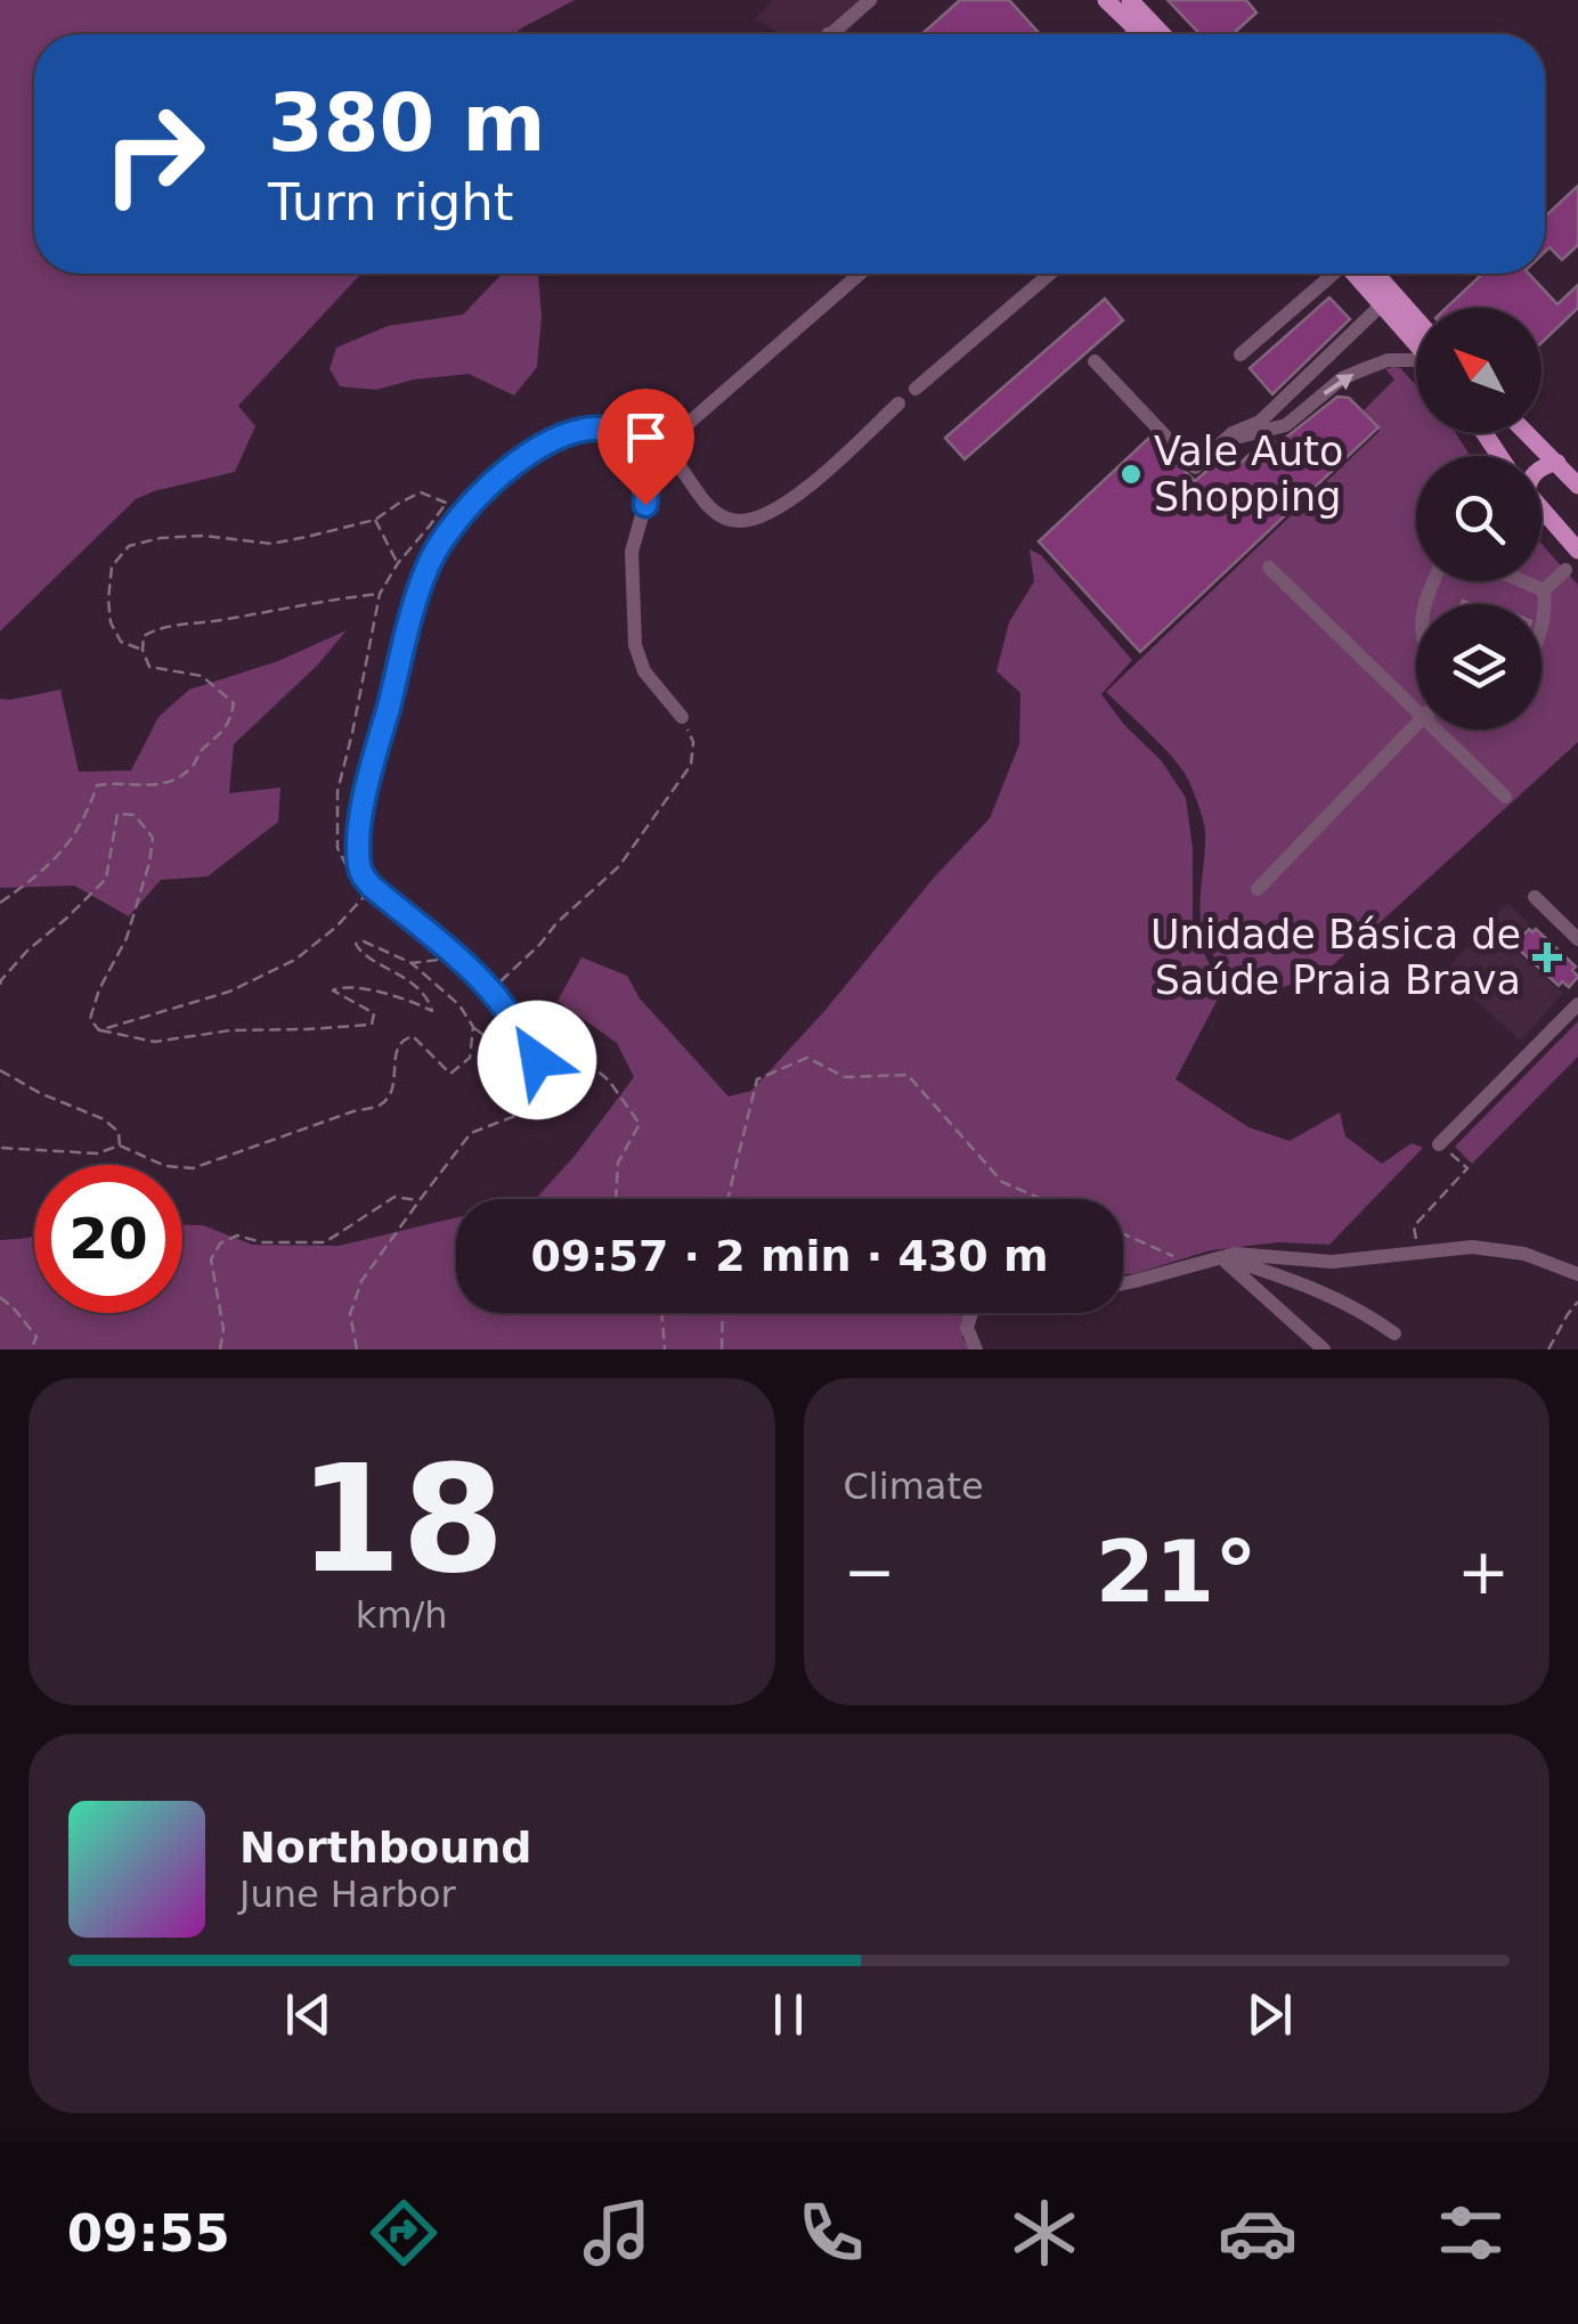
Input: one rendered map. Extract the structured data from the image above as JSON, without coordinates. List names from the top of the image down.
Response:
{
  "places": {
    "other": ["Vale Auto Shopping"],
    "health": ["Unidade Básica de Saúde Praia Brava"]
  },
  "north": "top left",
  "page": {
    "turn": ["380 m", "Turn right"],
    "limit": "20",
    "trip": "09:57 · 2 min · 430 m",
    "tile": [
      ["18", "km/h"],
      "Climate"
    ],
    "heat": ["−", "21°", "+"],
    "song": ["Northbound", "June Harbor"],
    "tabs": "09:55"
  }
}
